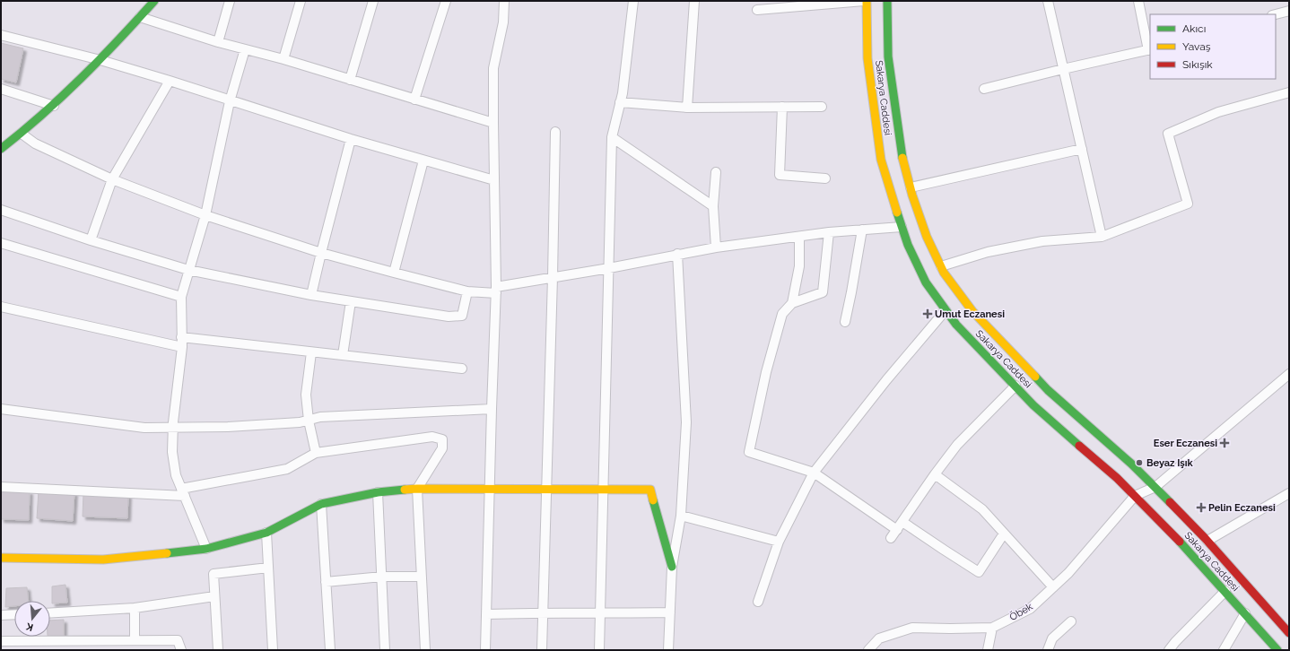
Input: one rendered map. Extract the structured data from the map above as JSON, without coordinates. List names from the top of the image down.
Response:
{
  "streets": {
    "main road": ["Sakarya Caddesi"],
    "street": ["Öbek"]
  },
  "crossings": [
    ["Sakarya Caddesi", "Öbek"]
  ],
  "places": {
    "health": ["Umut Eczanesi", "Eser Eczanesi", "Pelin Eczanesi"],
    "other": ["Beyaz Işık"]
  },
  "legend": ["Akıcı", "Yavaş", "Sıkışık"],
  "north": "bottom"
}
